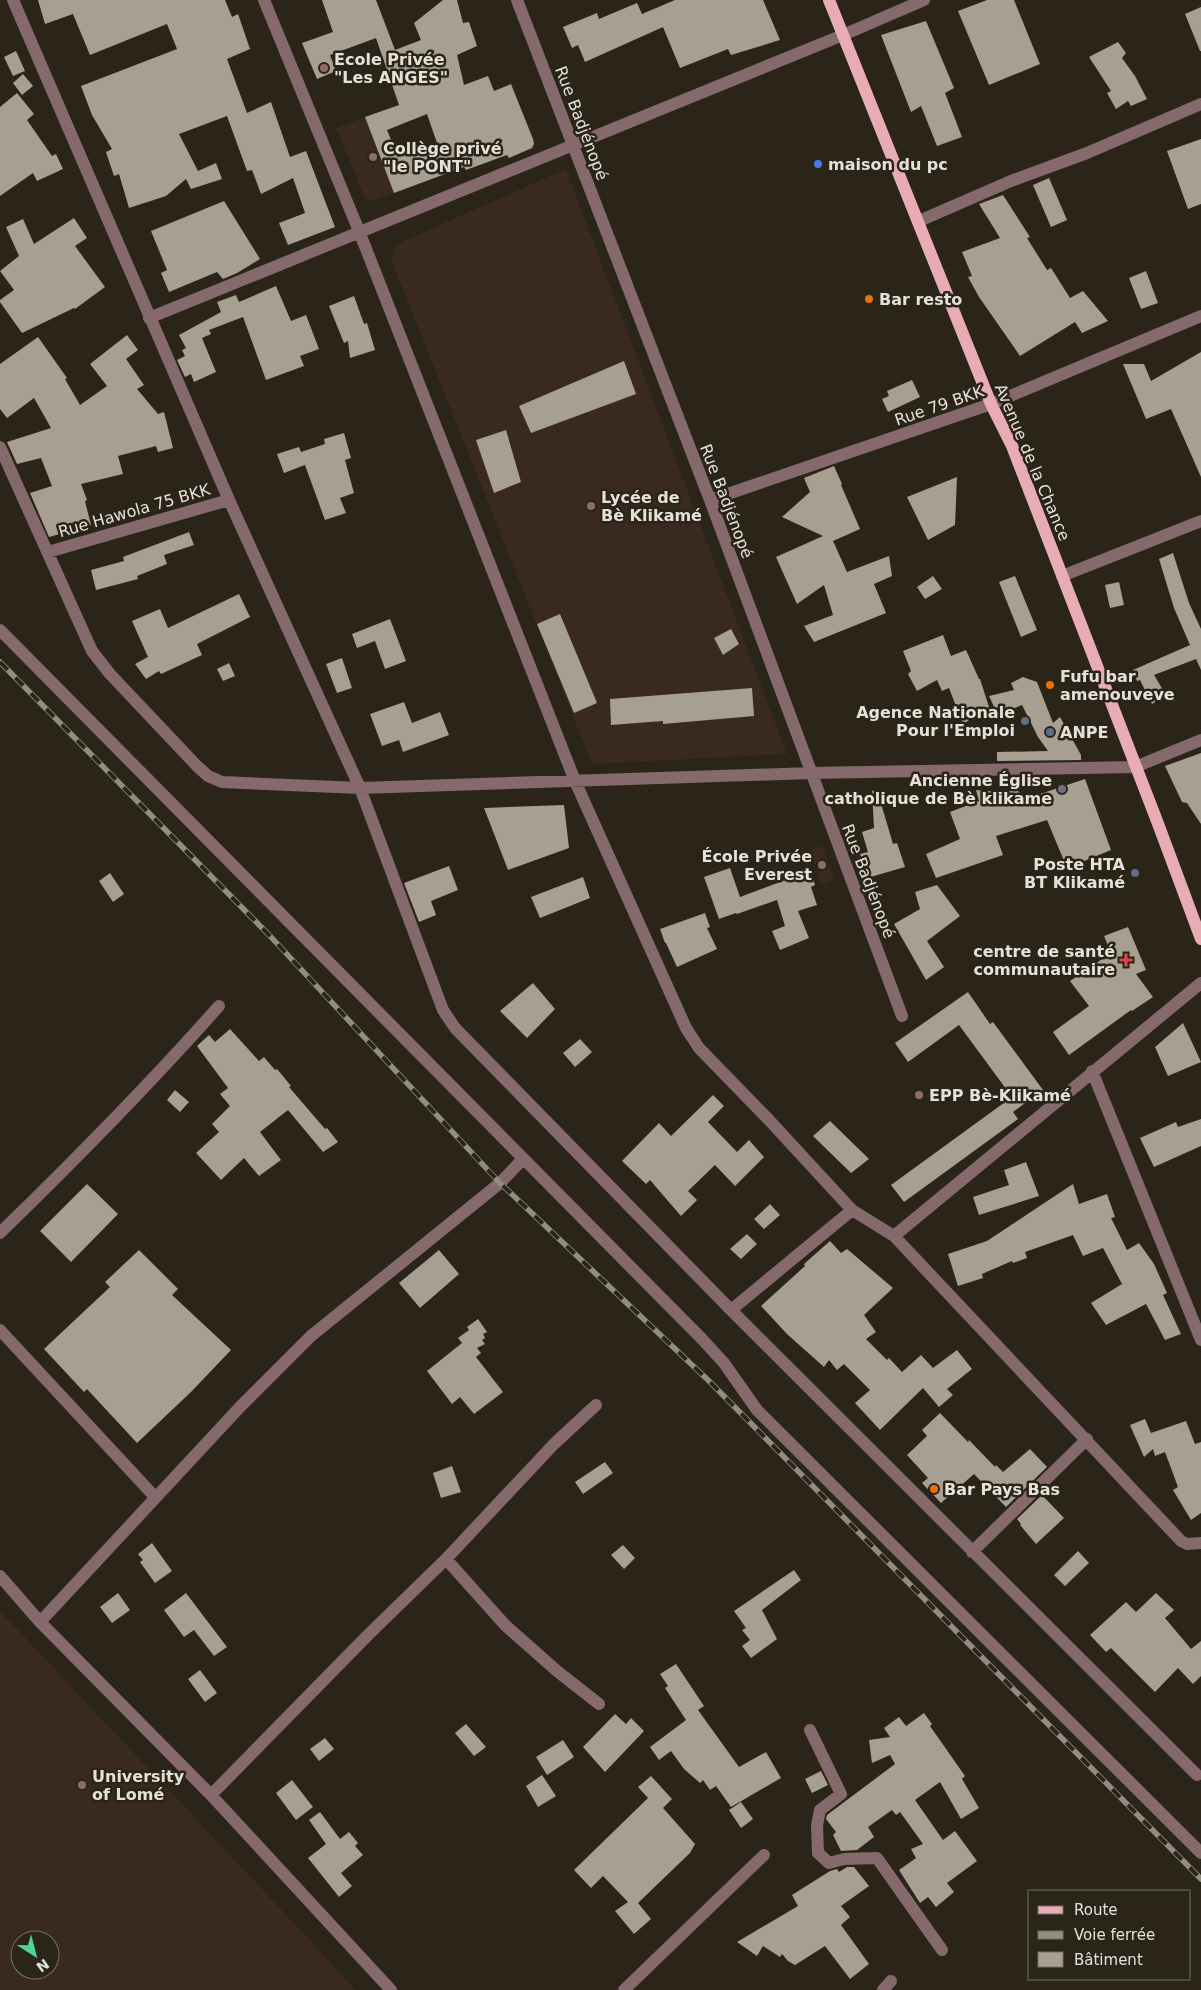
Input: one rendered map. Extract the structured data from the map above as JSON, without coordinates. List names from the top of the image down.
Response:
{
  "streets": {
    "main road": ["Avenue de la Chance"],
    "street": ["Rue Badjénopé", "Rue 79 BKK", "Rue Hawola 75 BKK"]
  },
  "crossings": [
    ["Rue Badjénopé", "Rue 79 BKK"],
    ["Rue 79 BKK", "Avenue de la Chance"]
  ],
  "places": {
    "other": [
      "Ecole Privée \"Les ANGES\"",
      "Collège privé \"le PONT\"",
      "maison du pc",
      "Bar resto",
      "Lycée de Bè Klikamé",
      "Fufu bar amenouveve",
      "Agence Nationale Pour l'Emploi",
      "ANPE",
      "Ancienne Église catholique de Bè klikame",
      "École Privée Everest",
      "Poste HTA BT Klikamé",
      "EPP Bè-Klikamé",
      "Bar Pays Bas",
      "University of Lomé"
    ],
    "health": ["centre de santé communautaire"]
  },
  "legend": ["Route", "Voie ferrée", "Bâtiment"],
  "north": "bottom right"
}
